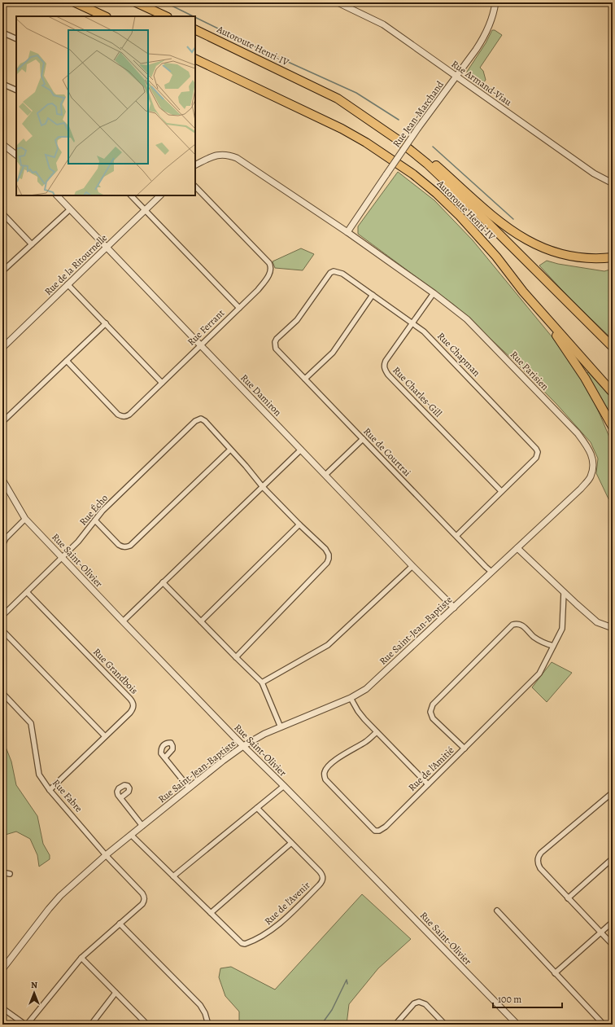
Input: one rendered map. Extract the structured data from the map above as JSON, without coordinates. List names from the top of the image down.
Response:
{
  "streets": {
    "highway": ["Autoroute Henri-IV"],
    "street": [
      "Rue Armand-Viau",
      "Rue Jean-Marchand",
      "Rue de la Ritournelle",
      "Rue Ferrant",
      "Rue Chapman",
      "Rue Parisien",
      "Rue Charles-Gill",
      "Rue Damiron",
      "Rue de Courtrai",
      "Rue Écho",
      "Rue Saint-Olivier",
      "Rue Saint-Jean-Baptiste",
      "Rue Grandbois",
      "Rue de l'Amitié",
      "Rue Fabre",
      "Rue de l'Avenir"
    ]
  },
  "crossings": [
    ["Rue Armand-Viau", "Rue Jean-Marchand"],
    ["Rue Jean-Marchand", "Rue Parisien"],
    ["Rue de la Ritournelle", "Rue Damiron"],
    ["Rue Ferrant", "Rue Damiron"],
    ["Rue Chapman", "Rue Charles-Gill"],
    ["Rue Chapman", "Rue de Courtrai"],
    ["Rue Parisien", "Rue Charles-Gill"],
    ["Rue Parisien", "Rue Saint-Jean-Baptiste"],
    ["Rue Damiron", "Rue Saint-Jean-Baptiste"],
    ["Rue de Courtrai", "Rue Saint-Jean-Baptiste"],
    ["Rue Écho", "Rue Saint-Olivier"],
    ["Rue Écho", "Rue Grandbois"],
    ["Rue Saint-Olivier", "Rue Saint-Jean-Baptiste"],
    ["Rue Saint-Jean-Baptiste", "Rue Fabre"],
    ["Rue Saint-Jean-Baptiste", "Rue de l'Avenir"],
    ["Rue Grandbois", "Rue Fabre"]
  ],
  "scale_bar": "100 m",
  "north": "top"
}
